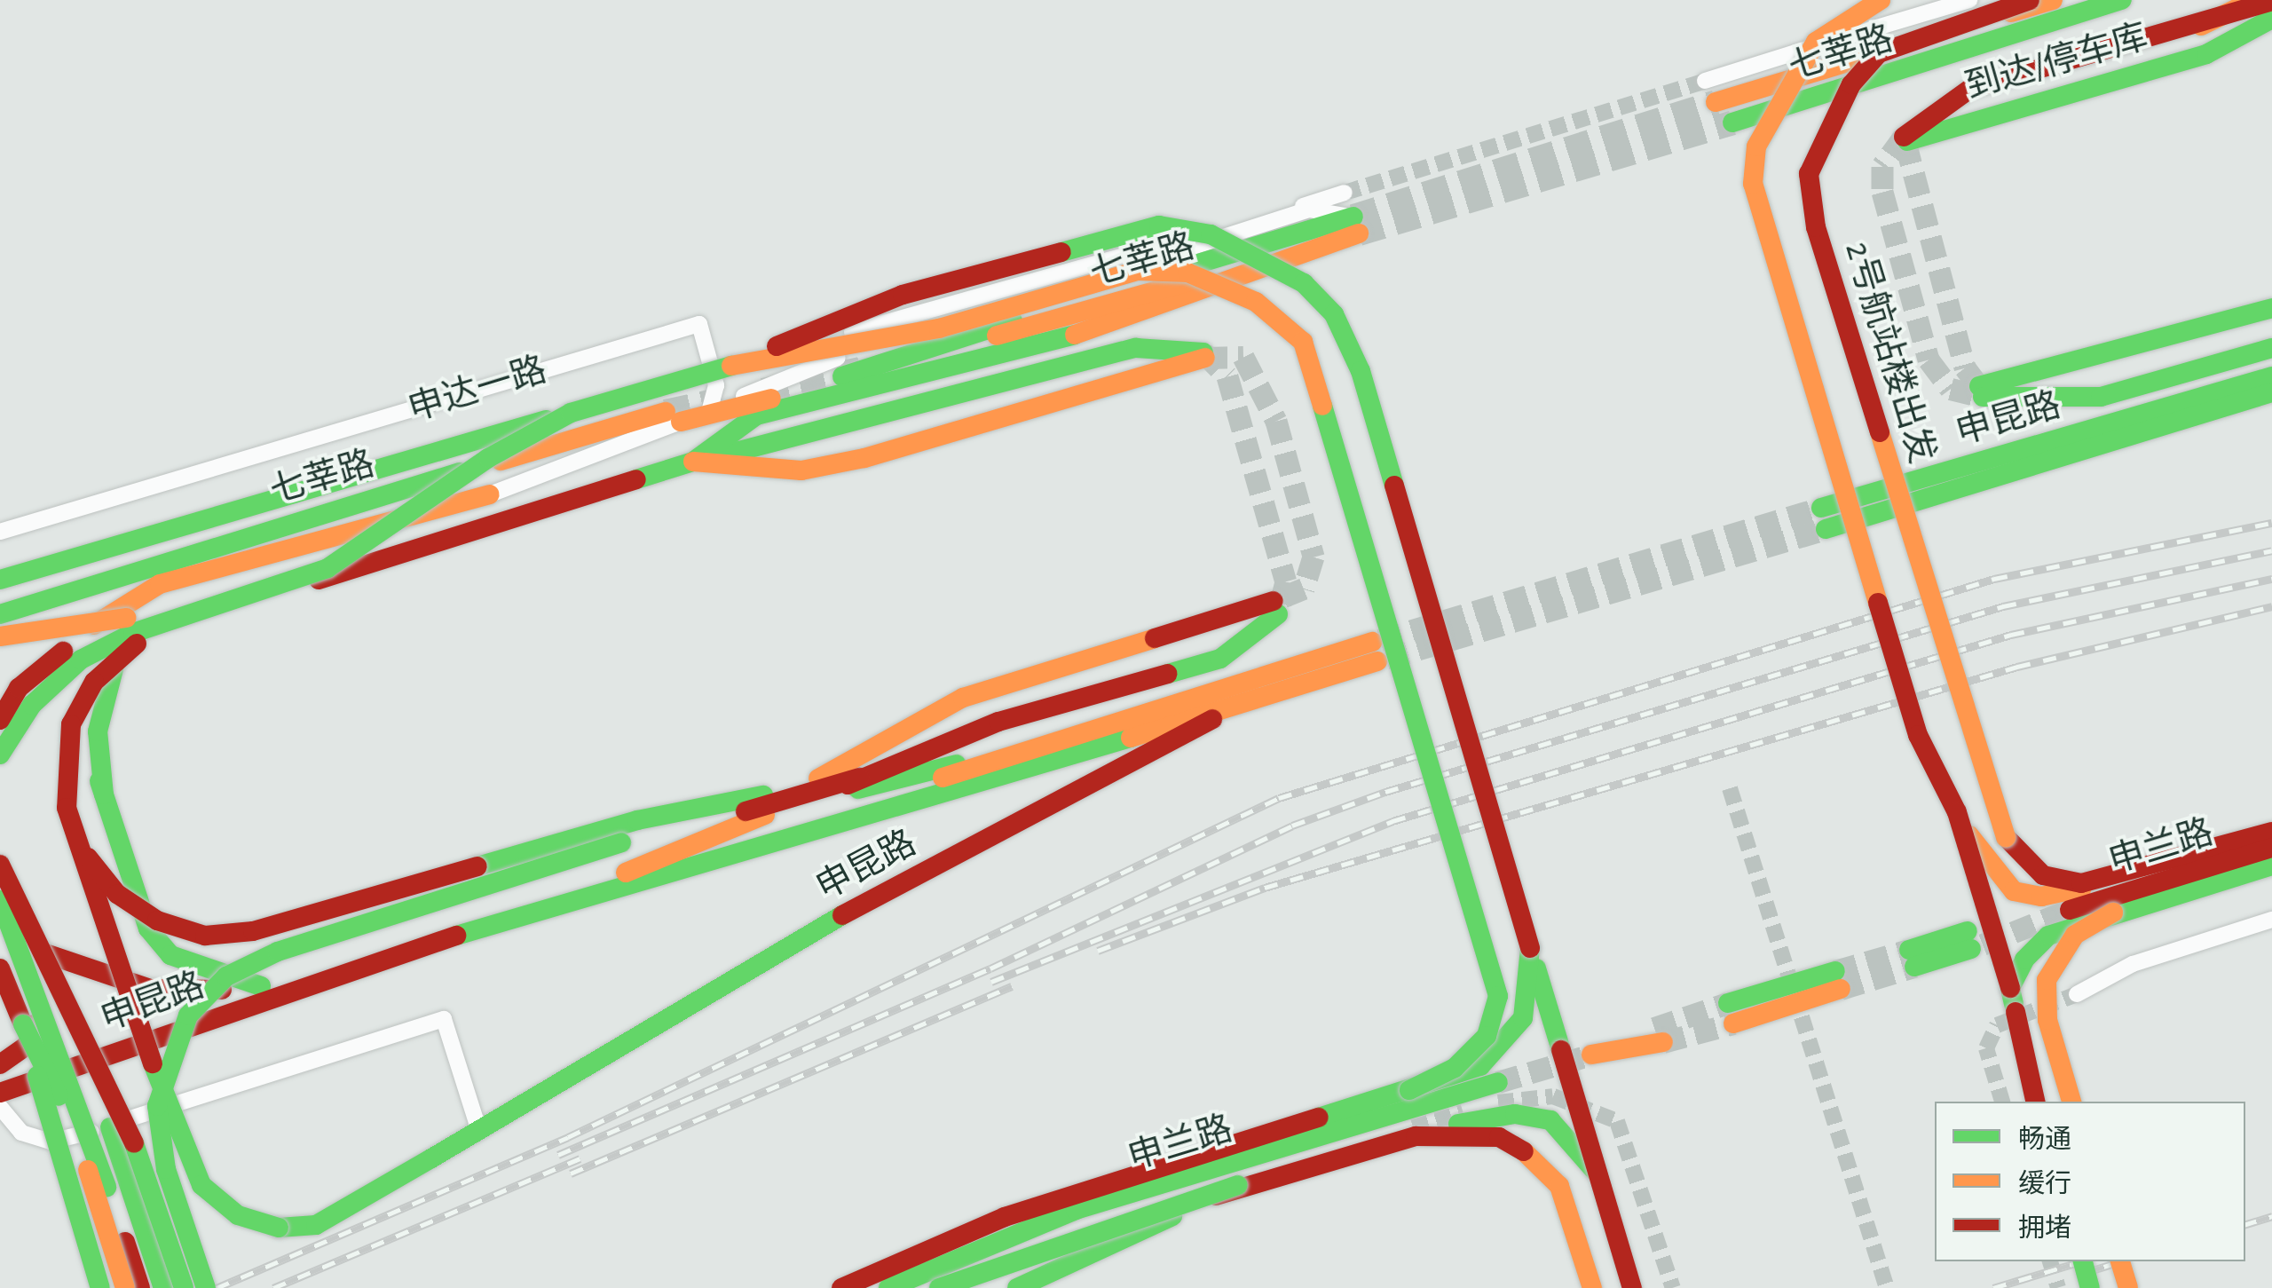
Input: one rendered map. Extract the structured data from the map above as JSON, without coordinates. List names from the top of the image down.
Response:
{
  "streets": {
    "main road": [
      "七莘路",
      "到达/停车库",
      "2号航站楼出发",
      "申昆路",
      "申兰路"
    ],
    "street": ["申达一路"]
  },
  "legend": ["畅通", "缓行", "拥堵"]
}
